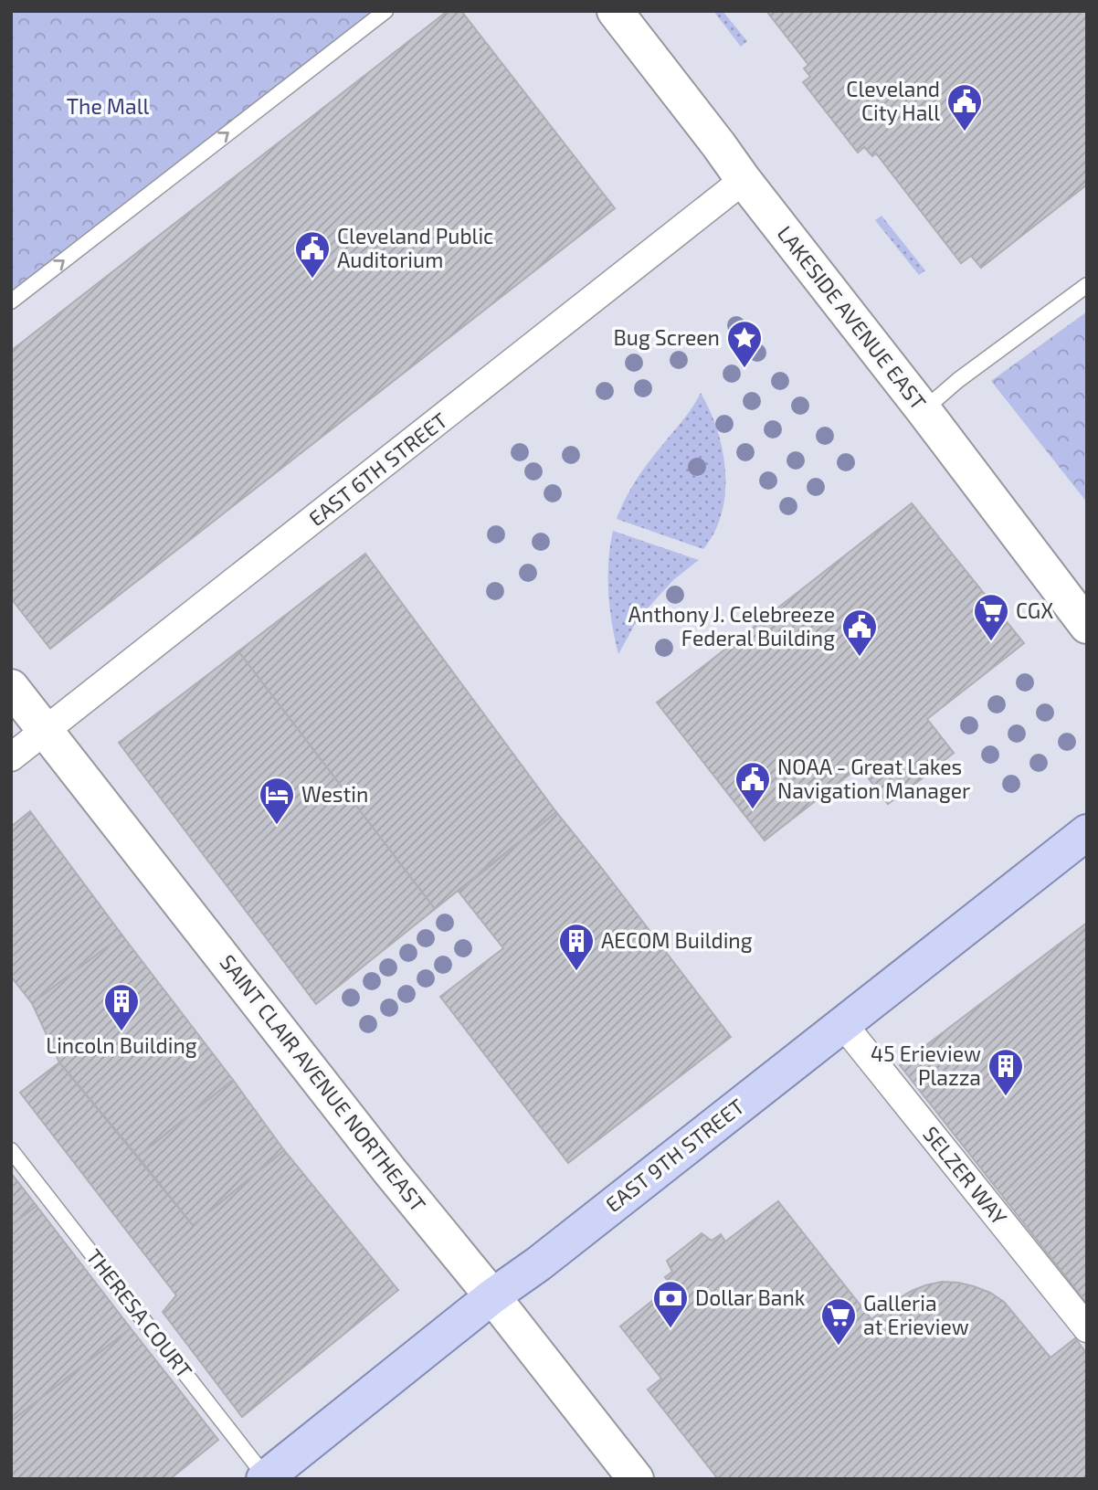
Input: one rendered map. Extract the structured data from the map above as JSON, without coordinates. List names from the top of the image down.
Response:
{
  "streets": {
    "main road": ["EAST 9TH STREET"],
    "street": [
      "LAKESIDE AVENUE EAST",
      "EAST 6TH STREET",
      "SAINT CLAIR AVENUE NORTHEAST",
      "SELZER WAY"
    ],
    "lane": ["THERESA COURT"]
  },
  "crossings": [
    ["LAKESIDE AVENUE EAST", "EAST 6TH STREET"],
    ["EAST 6TH STREET", "SAINT CLAIR AVENUE NORTHEAST"],
    ["SAINT CLAIR AVENUE NORTHEAST", "EAST 9TH STREET"],
    ["EAST 9TH STREET", "SELZER WAY"],
    ["EAST 9TH STREET", "THERESA COURT"]
  ],
  "parks": ["The Mall"],
  "places": {
    "public building": [
      "Cleveland City Hall",
      "Cleveland Public Auditorium",
      "Anthony J. Celebreeze Federal Building",
      "NOAA - Great Lakes Navigation Manager"
    ],
    "place": ["Bug Screen"],
    "supermarket": ["CGX", "Galleria at Erieview"],
    "hotel": ["Westin"],
    "building": ["AECOM Building", "Lincoln Building", "45 Erieview Plazza"],
    "bank": ["Dollar Bank"]
  }
}
